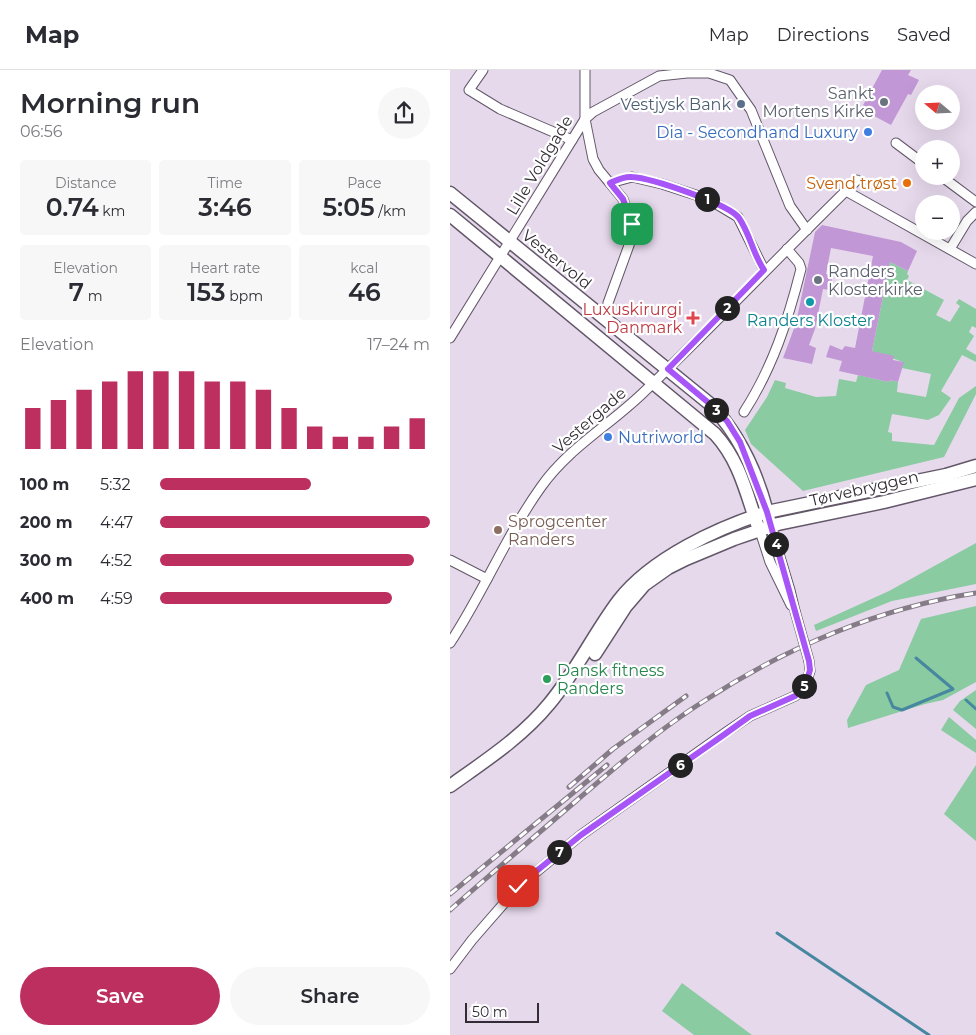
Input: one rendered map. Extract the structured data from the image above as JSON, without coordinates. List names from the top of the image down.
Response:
{
  "streets": {
    "main road": ["Vestervold", "Tørvebryggen"],
    "street": ["Lille Voldgade", "Vestergade"]
  },
  "crossings": [
    ["Lille Voldgade", "Vestervold"],
    ["Vestervold", "Vestergade"],
    ["Vestervold", "Tørvebryggen"]
  ],
  "places": {
    "other": [
      "Sankt Mortens Kirke",
      "Vestjysk Bank",
      "Dia - Secondhand Luxury",
      "Svend trøst",
      "Randers Klosterkirke",
      "Randers Kloster",
      "Nutriworld",
      "Sprogcenter Randers",
      "Dansk fitness Randers"
    ],
    "health": ["Luxuskirurgi Danmark"]
  },
  "scale_bar": "50 m",
  "north": "left",
  "page": {
    "header": "Map",
    "nav": ["Map", "Directions", "Saved"],
    "heading": ["Morning run", "06:56"],
    "map_buttons": ["+", "−"],
    "stats": [
      ["Distance", "0.74 km"],
      ["Time", "3:46"],
      ["Pace", "5:05 /km"],
      ["Elevation", "7 m"],
      ["Heart rate", "153 bpm"],
      ["kcal", "46"]
    ],
    "pins": [
      "1",
      "2",
      "3",
      "4",
      "5",
      "6",
      "7"
    ],
    "chart": ["Elevation", "17–24 m"],
    "list": [
      {
        "name": "100 m",
        "note": "5:32"
      },
      {
        "name": "200 m",
        "note": "4:47"
      },
      {
        "name": "300 m",
        "note": "4:52"
      },
      {
        "name": "400 m",
        "note": "4:59"
      }
    ],
    "buttons": ["Save", "Share"],
    "scale": "50 m"
  }
}
